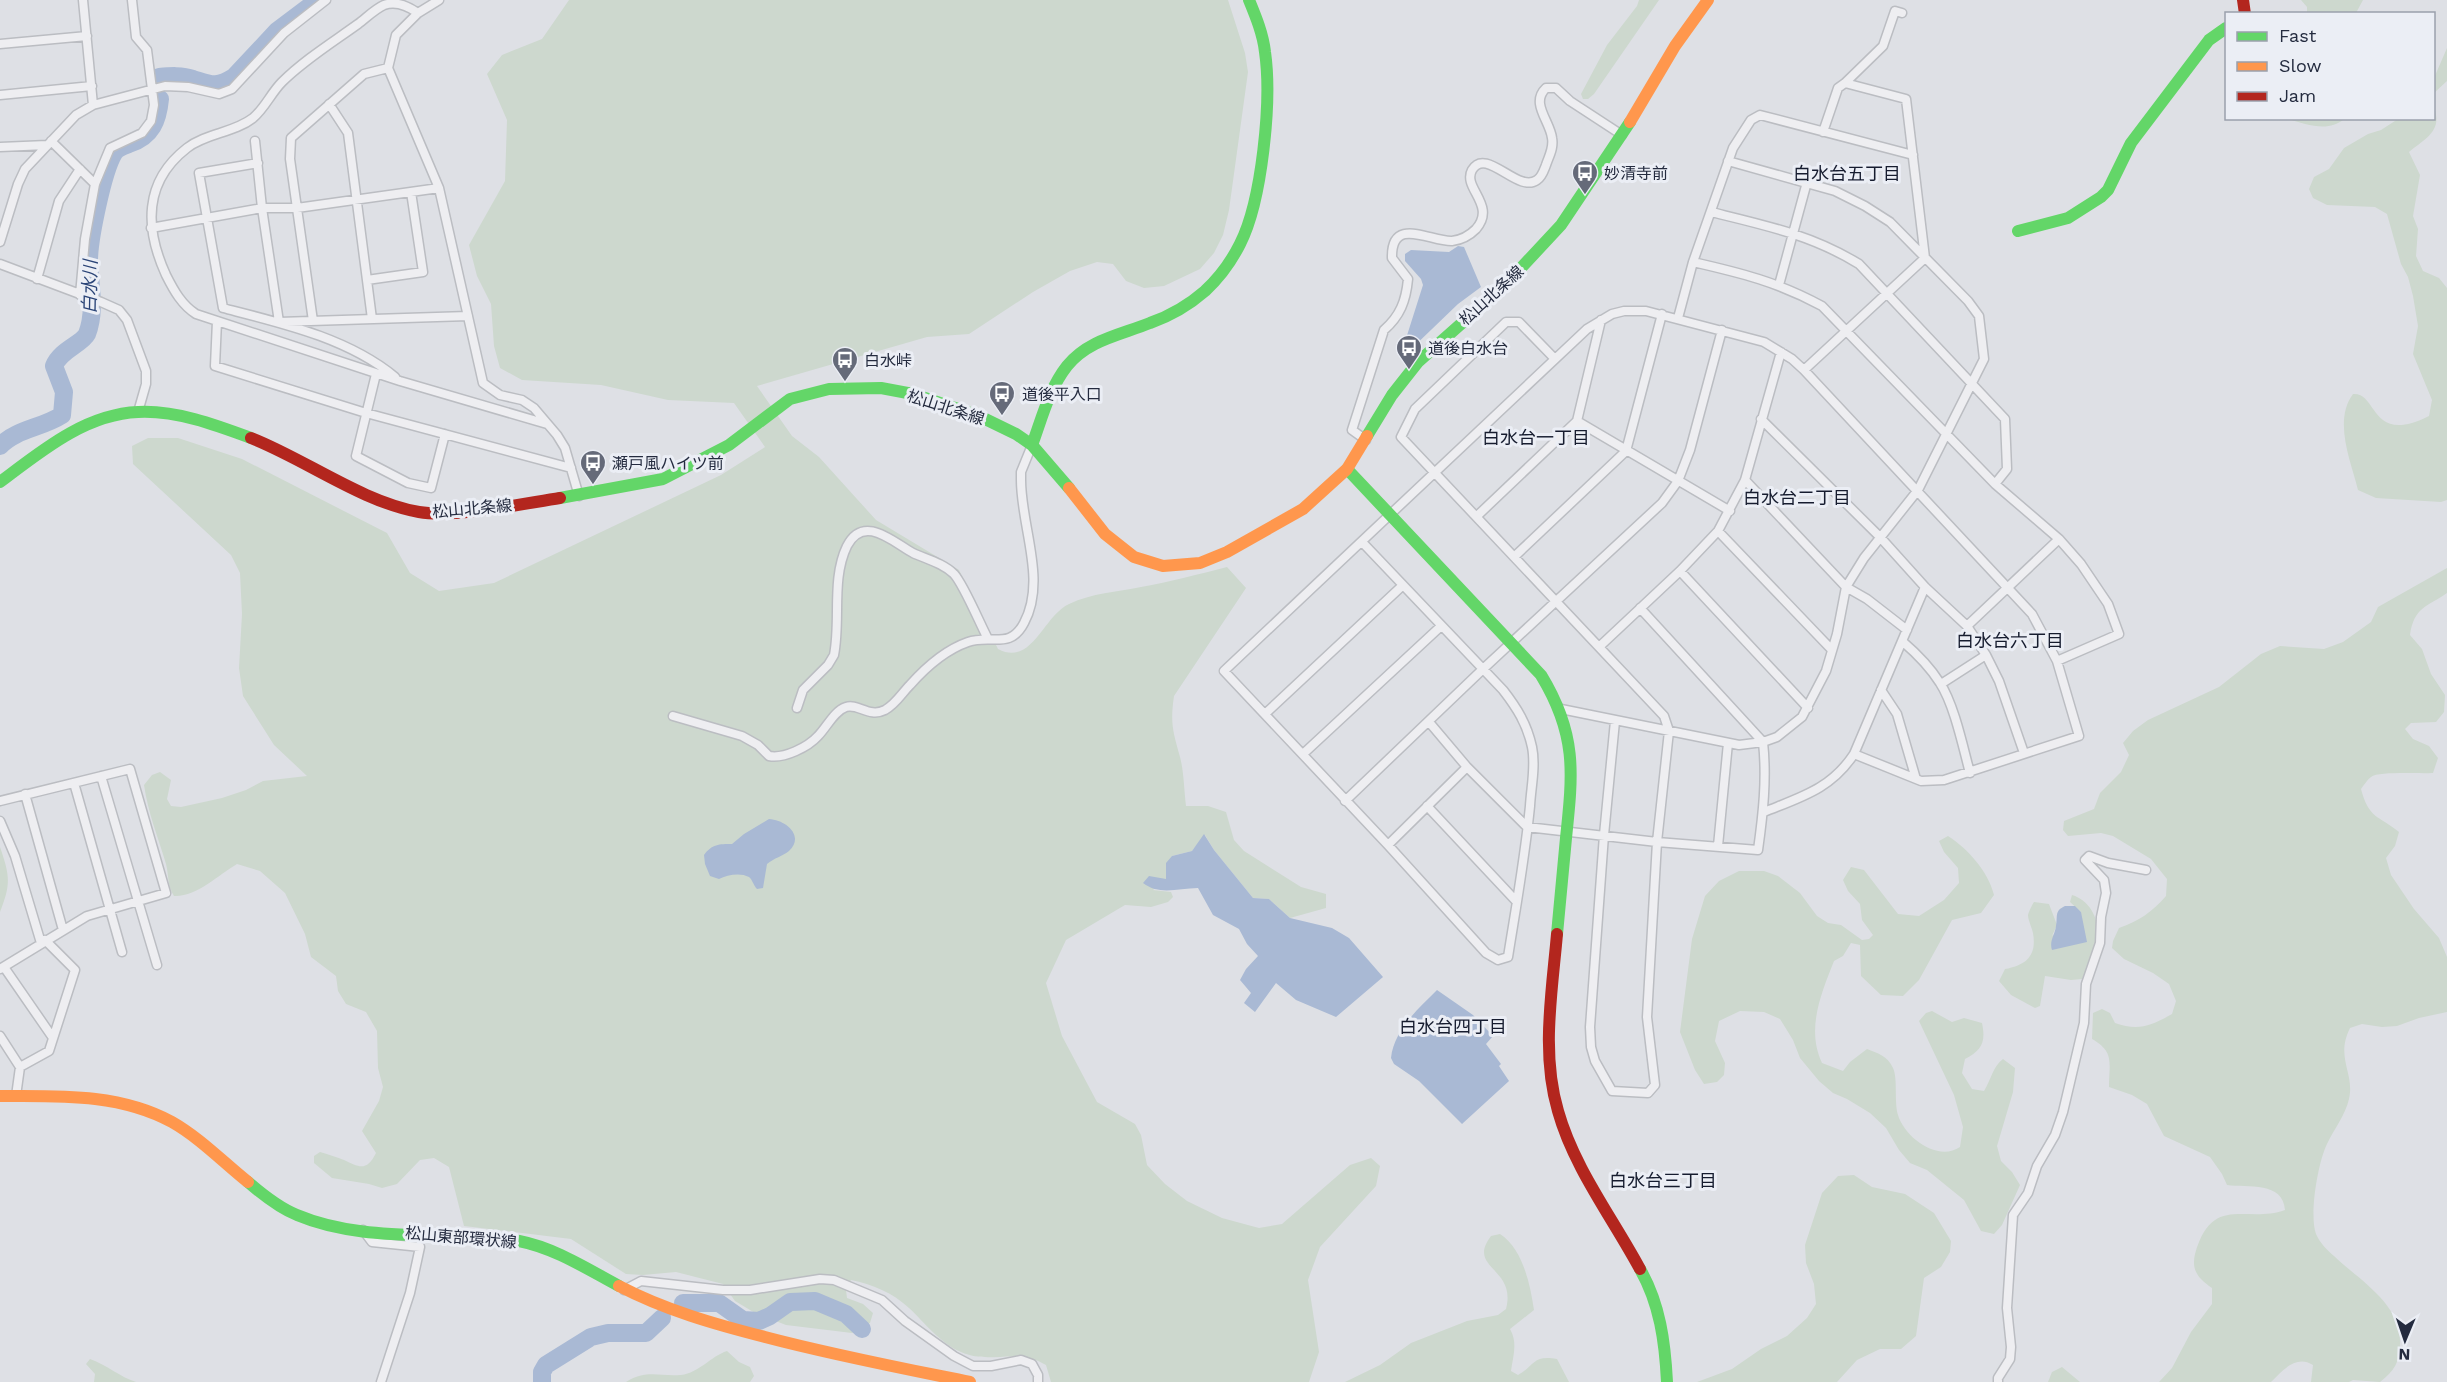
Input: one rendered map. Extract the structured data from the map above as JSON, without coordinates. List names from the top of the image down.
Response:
{
  "streets": {
    "main road": ["松山北条線", "松山東部環状線"]
  },
  "districts": [
    "白水台五丁目",
    "白水台一丁目",
    "白水台二丁目",
    "白水台六丁目",
    "白水台四丁目",
    "白水台三丁目"
  ],
  "water": ["白水川"],
  "places": {
    "bus stop": [
      "妙清寺前",
      "道後白水台",
      "白水峠",
      "道後平入口",
      "瀬戸風ハイツ前"
    ]
  },
  "legend": ["Fast", "Slow", "Jam"],
  "north": "bottom"
}
